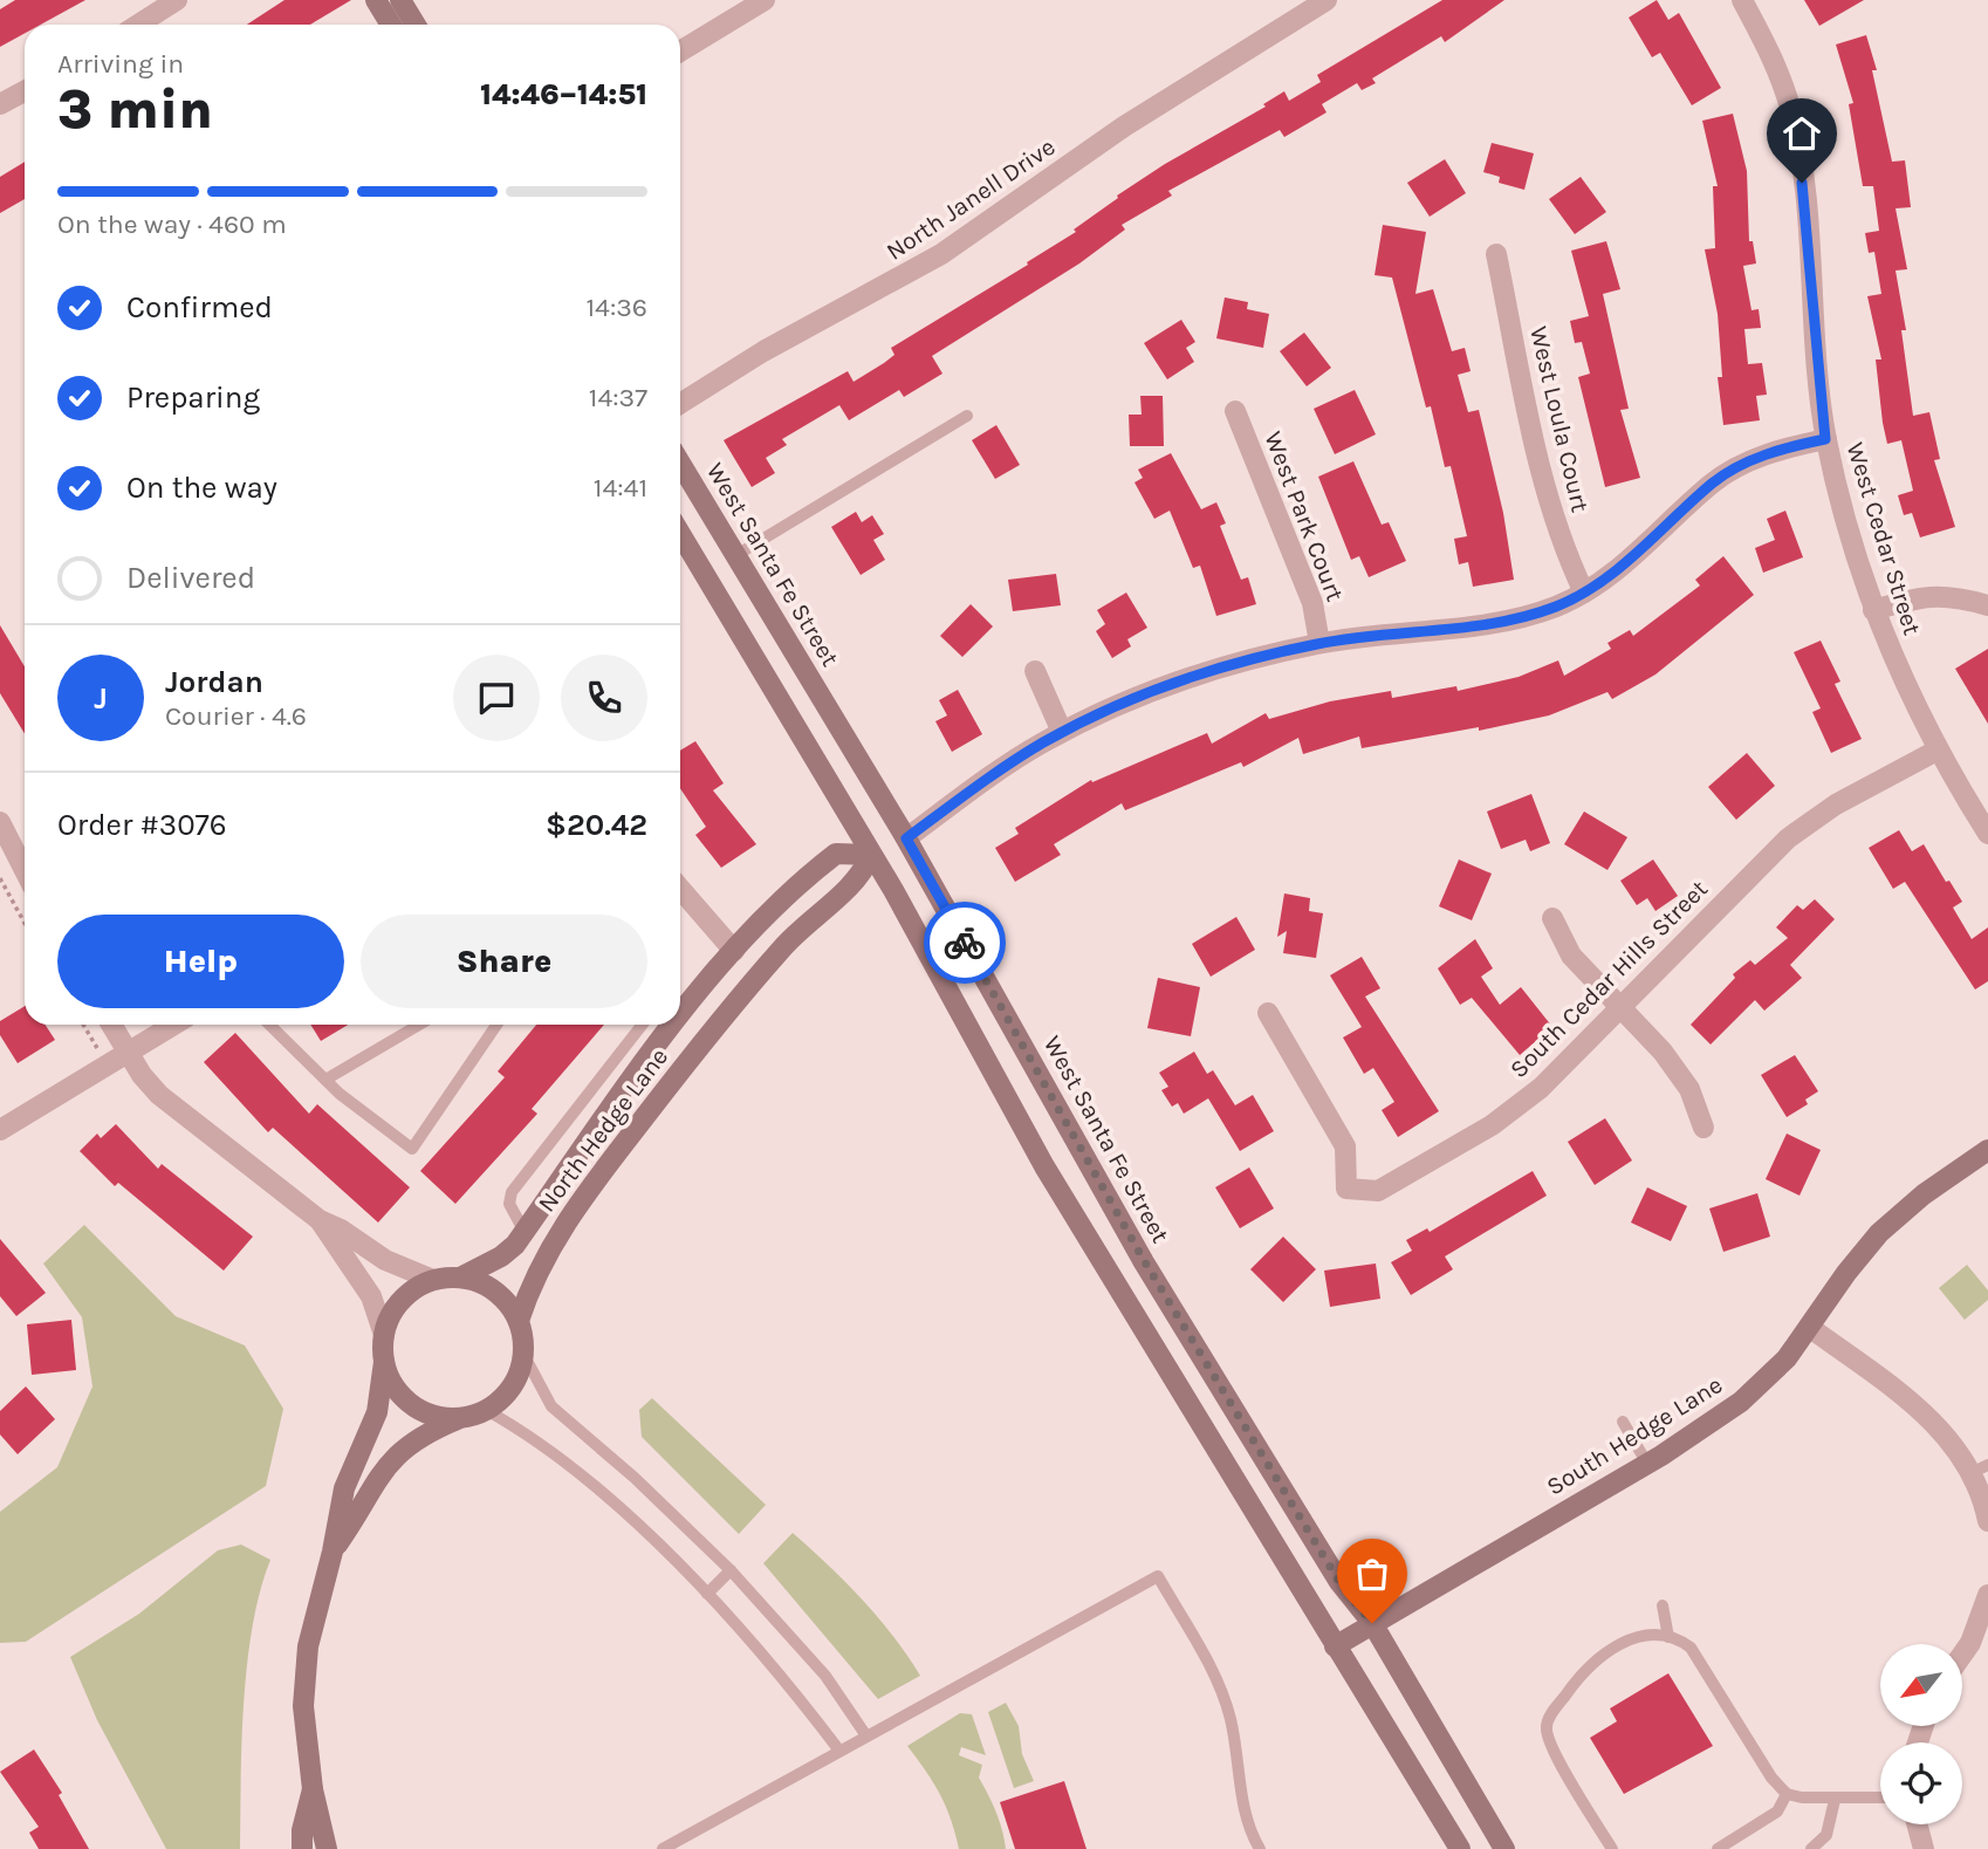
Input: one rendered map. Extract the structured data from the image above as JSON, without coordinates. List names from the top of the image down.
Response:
{
  "streets": {
    "street": [
      "North Janell Drive",
      "West Loula Court",
      "West Park Court",
      "West Cedar Street",
      "West Santa Fe Street",
      "South Cedar Hills Street",
      "North Hedge Lane",
      "South Hedge Lane"
    ]
  },
  "crossings": [
    ["West Cedar Street", "South Cedar Hills Street"],
    ["West Santa Fe Street", "South Hedge Lane"]
  ],
  "north": "bottom left",
  "page": {
    "heading": ["3 min", "Arriving in", "14:46–14:51"],
    "panel": [
      "Jordan",
      "Courier · 4.6",
      "Order #3076",
      "$20.42"
    ],
    "bar": "On the way · 460 m",
    "list": [
      ["Confirmed", "14:36"],
      ["Preparing", "14:37"],
      ["On the way", "14:41"],
      "Delivered"
    ],
    "round": "J",
    "buttons": ["Help", "Share"]
  }
}
